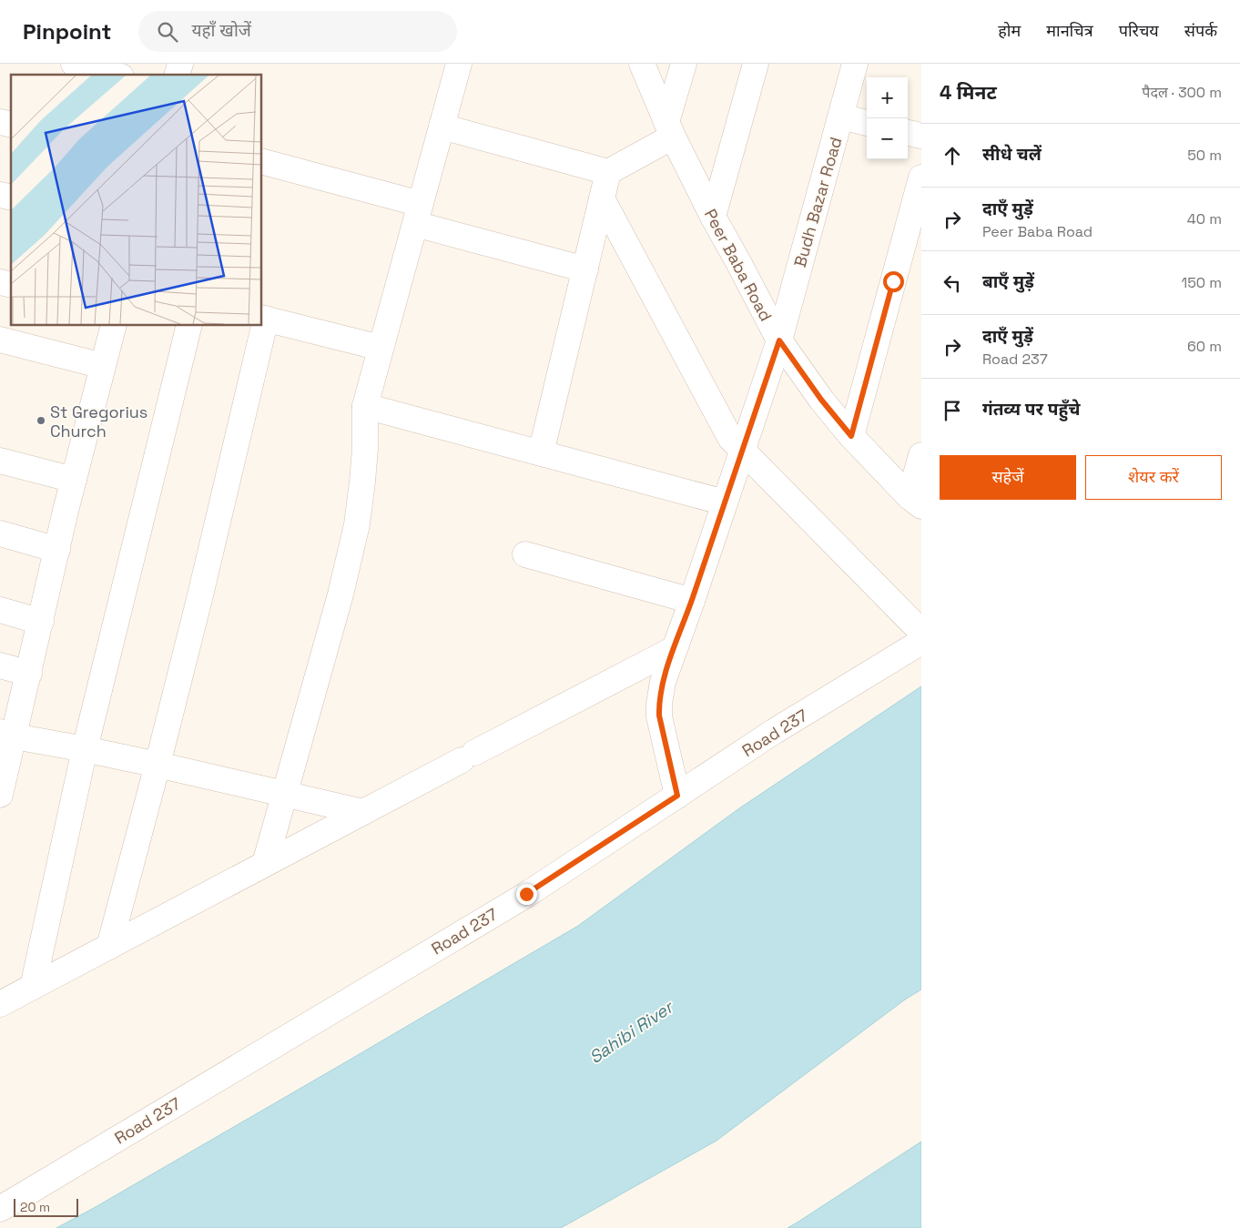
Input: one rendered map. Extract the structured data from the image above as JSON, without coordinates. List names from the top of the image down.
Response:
{
  "streets": {
    "street": ["Budh Bazar Road", "Peer Baba Road", "Road 237"]
  },
  "crossings": [
    ["Budh Bazar Road", "Peer Baba Road"],
    ["Budh Bazar Road", "Road 237"]
  ],
  "water": ["Sahibi River"],
  "places": ["St Gregorius Church"],
  "scale_bar": "20 m",
  "page": {
    "header": "Pinpoint",
    "search": "यहाँ खोजें",
    "nav": [
      "होम",
      "मानचित्र",
      "परिचय",
      "संपर्क"
    ],
    "heading": ["4 मिनट", "पैदल · 300 m"],
    "map_buttons": ["+", "−"],
    "list": [
      ["सीधे चलें", "50 m"],
      ["दाएँ मुड़ें", "Peer Baba Road", "40 m"],
      ["बाएँ मुड़ें", "150 m"],
      ["दाएँ मुड़ें", "Road 237", "60 m"],
      "गंतव्य पर पहुँचे"
    ],
    "buttons": ["सहेजें", "शेयर करें"],
    "scale": "20 m"
  }
}
